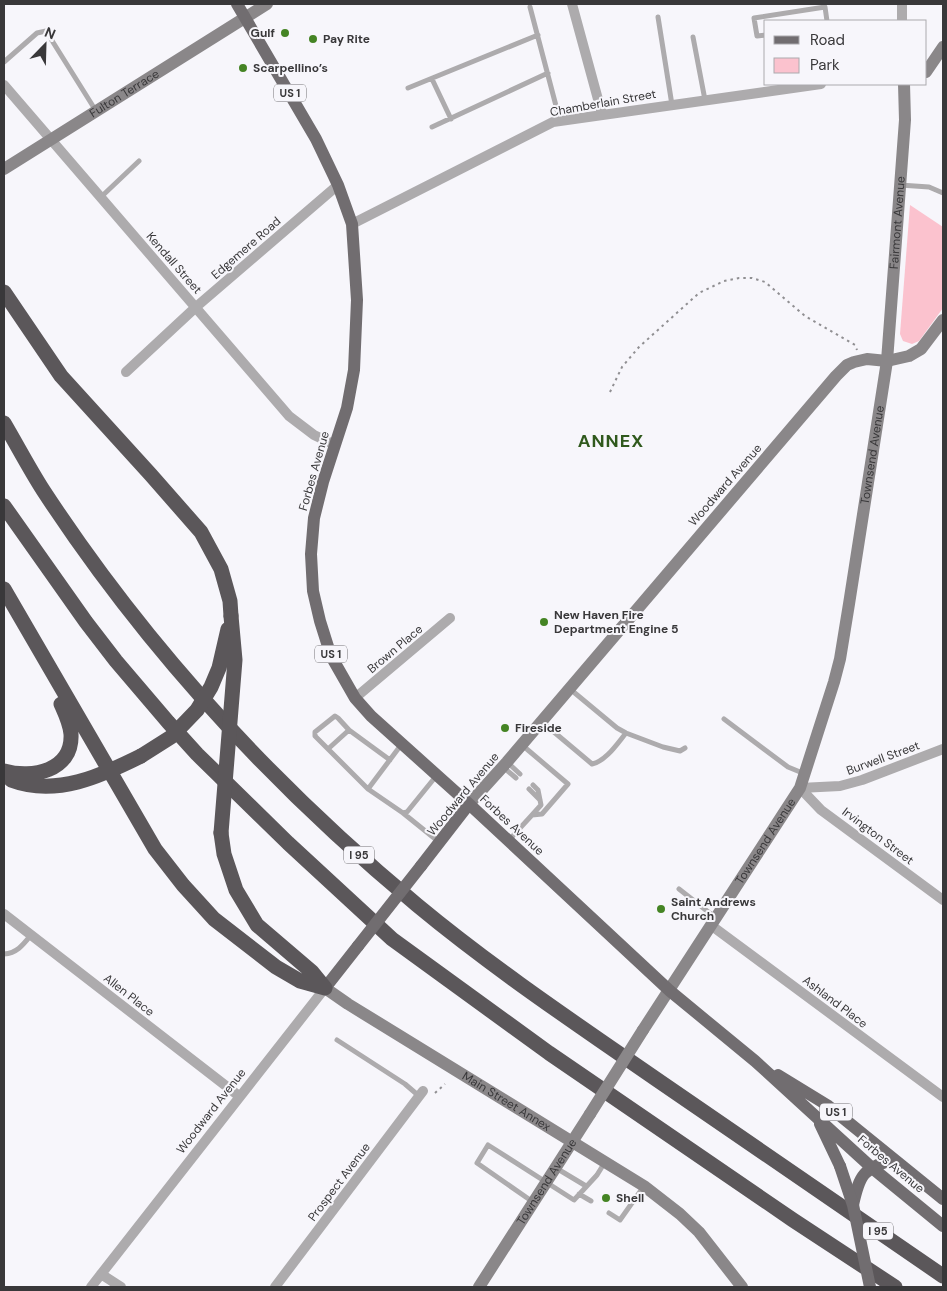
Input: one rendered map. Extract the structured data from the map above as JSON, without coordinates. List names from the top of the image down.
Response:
{
  "streets": {
    "highway": ["I 95"],
    "main road": [
      "Fulton Terrace",
      "US 1",
      "Fairmont Avenue",
      "Townsend Avenue",
      "Forbes Avenue",
      "Woodward Avenue",
      "Main Street Annex"
    ],
    "street": [
      "Chamberlain Street",
      "Edgemere Road",
      "Kendall Street",
      "Brown Place",
      "Burwell Street",
      "Irvington Street",
      "Allen Place",
      "Ashland Place",
      "Prospect Avenue"
    ]
  },
  "crossings": [
    ["Fulton Terrace", "Kendall Street"],
    ["Fulton Terrace", "Forbes Avenue"],
    ["US 1", "Forbes Avenue"],
    ["Chamberlain Street", "Forbes Avenue"],
    ["Fairmont Avenue", "Townsend Avenue"],
    ["Edgemere Road", "Kendall Street"],
    ["Edgemere Road", "Forbes Avenue"],
    ["Kendall Street", "Forbes Avenue"],
    ["Townsend Avenue", "Forbes Avenue"],
    ["Townsend Avenue", "Burwell Street"],
    ["Townsend Avenue", "Irvington Street"],
    ["Townsend Avenue", "Ashland Place"],
    ["Townsend Avenue", "Main Street Annex"],
    ["Forbes Avenue", "Woodward Avenue"],
    ["Forbes Avenue", "Brown Place"],
    ["Woodward Avenue", "Allen Place"],
    ["Woodward Avenue", "Main Street Annex"],
    ["Burwell Street", "Irvington Street"]
  ],
  "districts": ["ANNEX"],
  "places": [
    "Gulf",
    "Pay Rite",
    "Scarpellino’s",
    "New Haven Fire Department Engine 5",
    "Fireside",
    "Saint Andrews Church",
    "Shell"
  ],
  "legend": ["Road", "Park"],
  "north": "top right"
}
